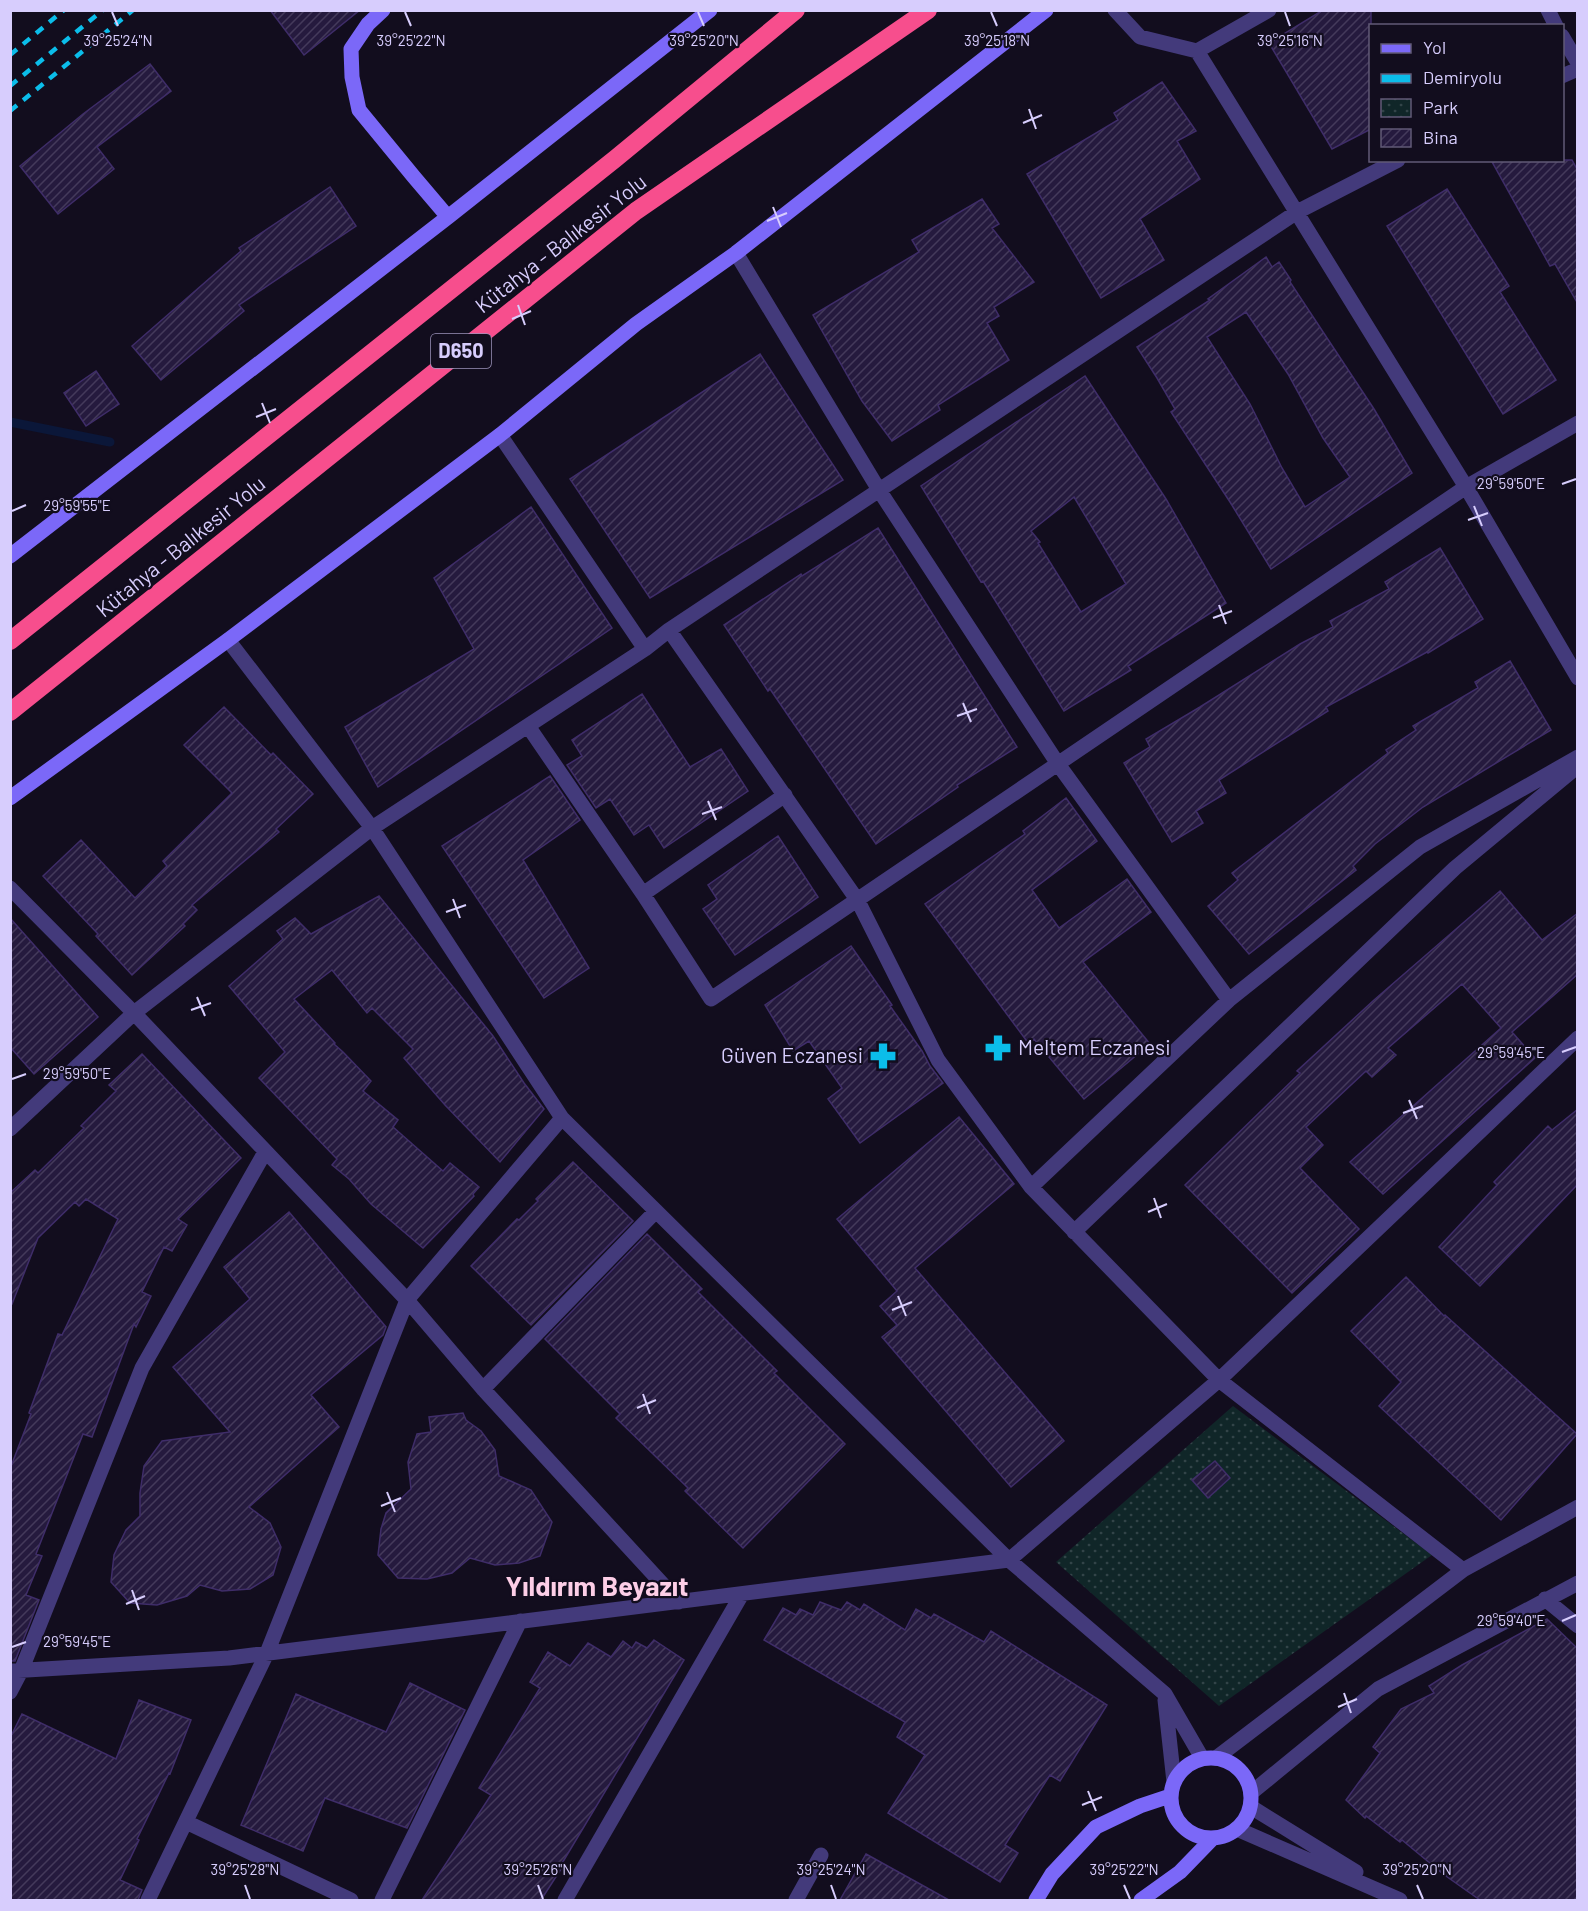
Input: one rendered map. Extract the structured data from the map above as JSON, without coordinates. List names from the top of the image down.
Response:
{
  "streets": {
    "highway": ["Kütahya - Balıkesir Yolu", "D650"]
  },
  "districts": ["Yıldırım Beyazıt"],
  "places": {
    "pharmacy": ["Meltem Eczanesi", "Güven Eczanesi"]
  },
  "legend": [
    "Yol",
    "Demiryolu",
    "Park",
    "Bina"
  ],
  "coordinates": [
    "39°25'24\"N",
    "39°25'22\"N",
    "39°25'20\"N",
    "39°25'18\"N",
    "39°25'16\"N",
    "29°59'50\"E",
    "29°59'55\"E",
    "29°59'45\"E",
    "29°59'40\"E",
    "39°25'28\"N",
    "39°25'26\"N"
  ]
}
